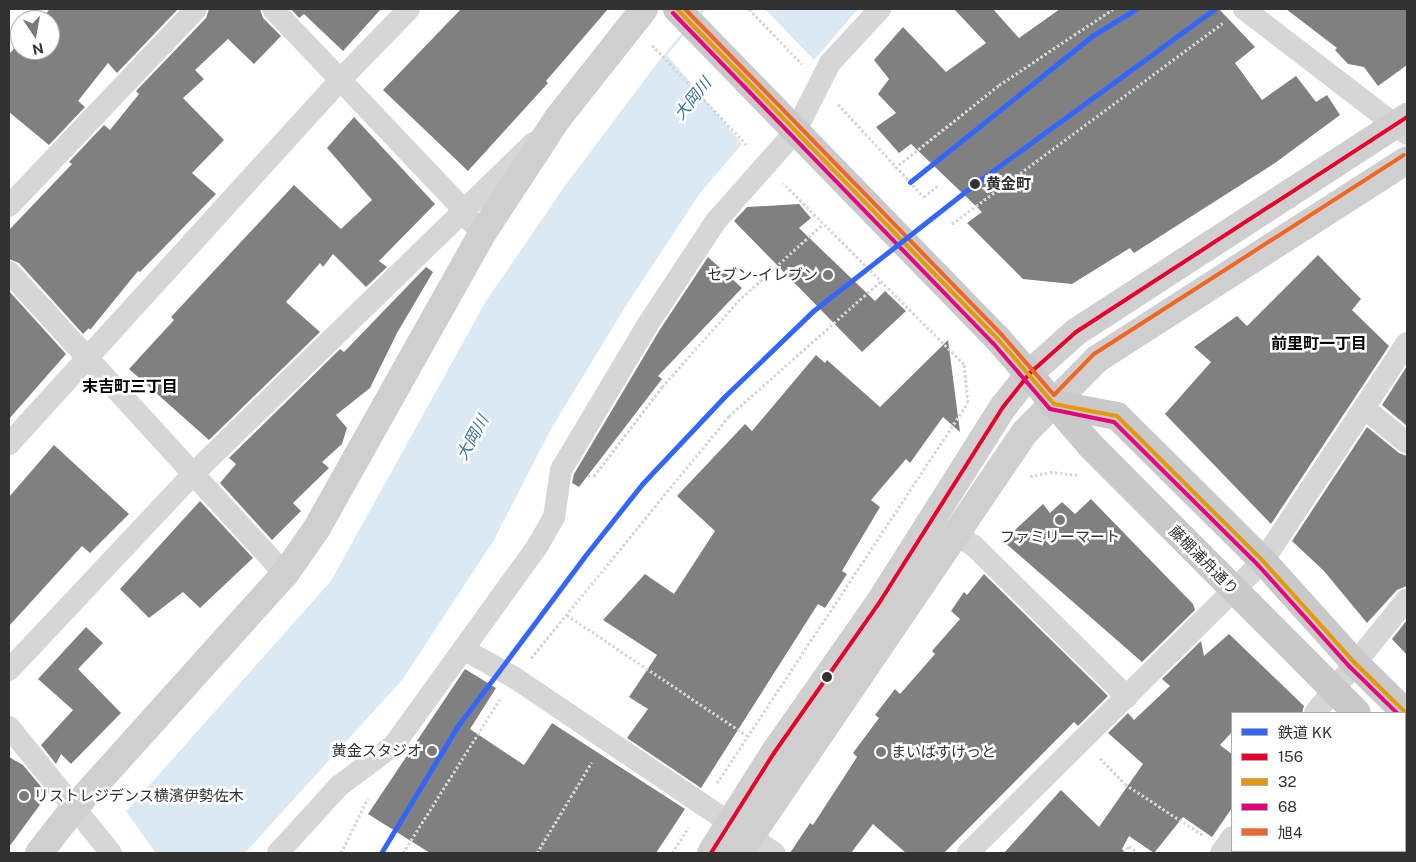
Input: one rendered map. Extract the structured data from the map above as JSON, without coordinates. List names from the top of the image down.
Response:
{
  "streets": {
    "main road": ["藤棚浦舟通り"]
  },
  "districts": ["前里町一丁目", "末吉町三丁目"],
  "water": ["大岡川"],
  "places": [
    "黄金町",
    "セブン-イレブン",
    "ファミリーマート",
    "黄金スタジオ",
    "まいばすけっと",
    "リストレジデンス横濱伊勢佐木"
  ],
  "lines": [
    "rail line KK",
    "transit line 32",
    "transit line 旭4",
    "transit line 68",
    "transit line 156"
  ],
  "legend": [
    "鉄道 KK",
    "156",
    "32",
    "68",
    "旭4"
  ],
  "north": "bottom"
}
